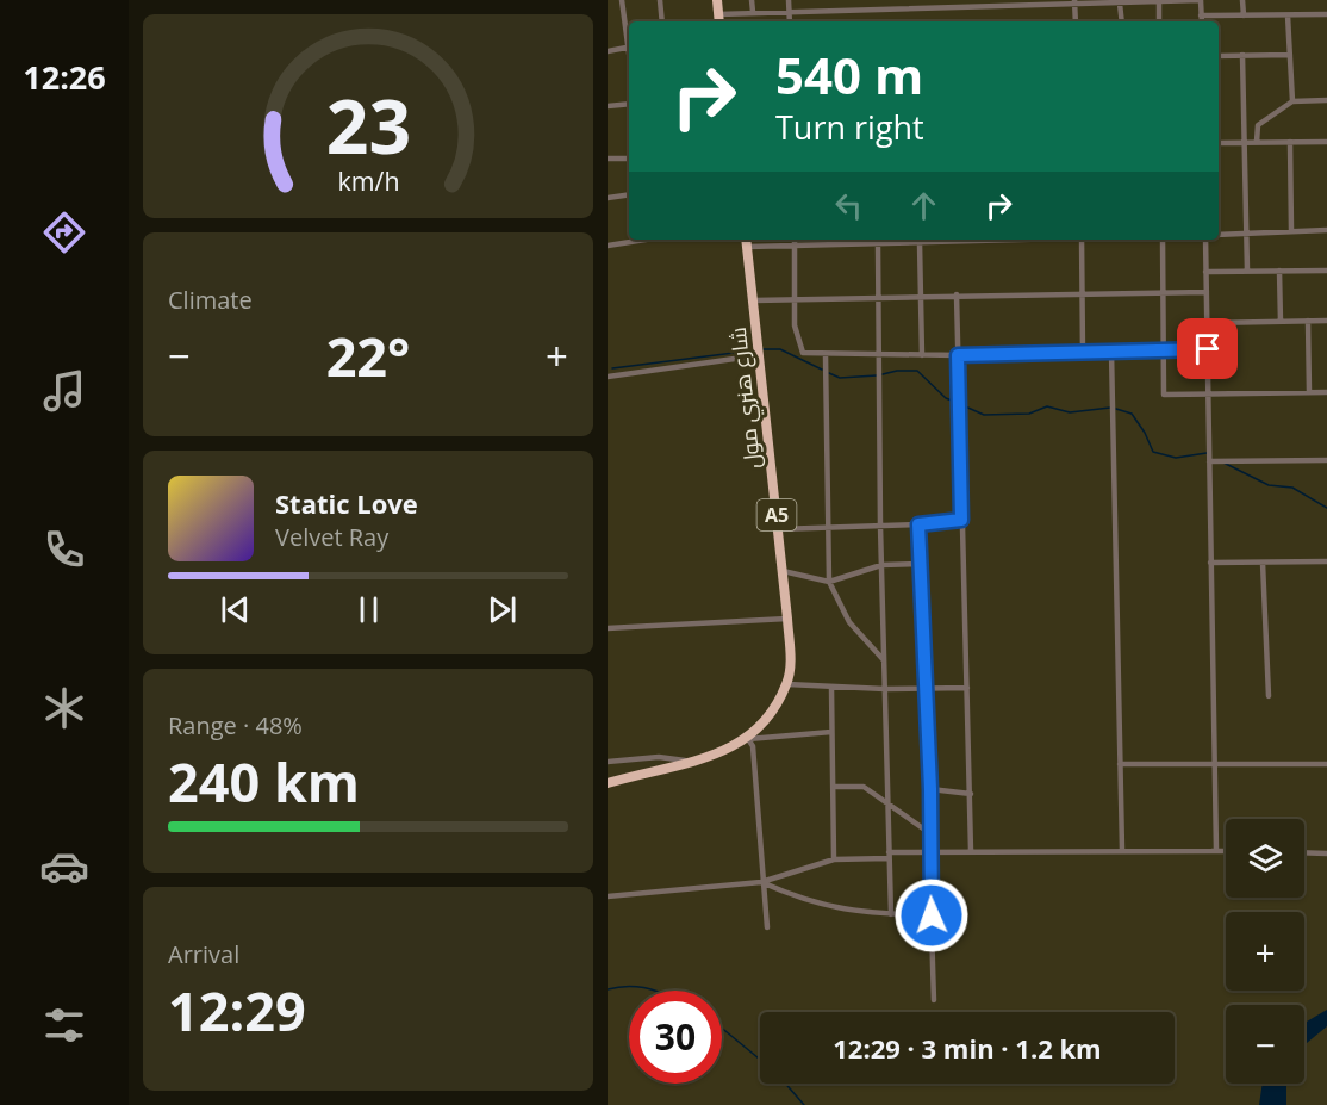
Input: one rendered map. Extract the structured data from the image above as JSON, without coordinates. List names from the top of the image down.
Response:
{
  "streets": {
    "highway": ["شارع هنري مول", "A5"]
  },
  "page": {
    "tabs": "12:26",
    "turn": ["540 m", "Turn right"],
    "tile": [
      "Climate",
      ["Range · 48%", "240 km"],
      ["Arrival", "12:29"]
    ],
    "heat": ["−", "22°", "+"],
    "song": ["Static Love", "Velvet Ray"],
    "map_buttons": ["+", "−"],
    "limit": "30",
    "trip": "12:29 · 3 min · 1.2 km",
    "gauge": ["23", "km/h"]
  }
}
